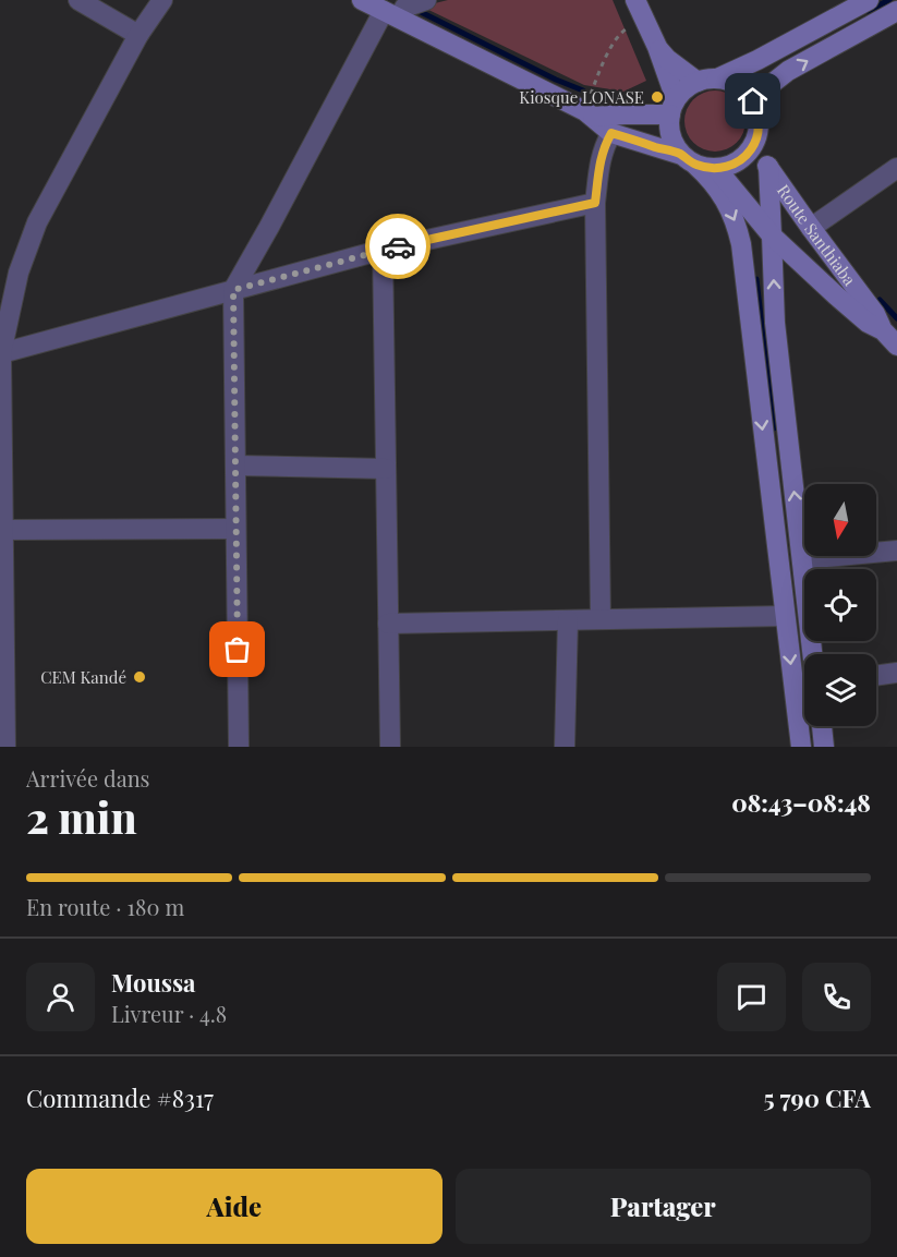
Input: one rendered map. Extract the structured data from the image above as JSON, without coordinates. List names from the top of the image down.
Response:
{
  "streets": {
    "street": ["Route Santhiaba"]
  },
  "places": ["Kiosque LONASE", "CEM Kandé"],
  "north": "bottom",
  "page": {
    "heading": ["2 min", "Arrivée dans", "08:43–08:48"],
    "panel": [
      "Moussa",
      "Livreur · 4.8",
      "Commande #8317",
      "5 790 CFA"
    ],
    "bar": "En route · 180 m",
    "buttons": ["Aide", "Partager"]
  }
}
